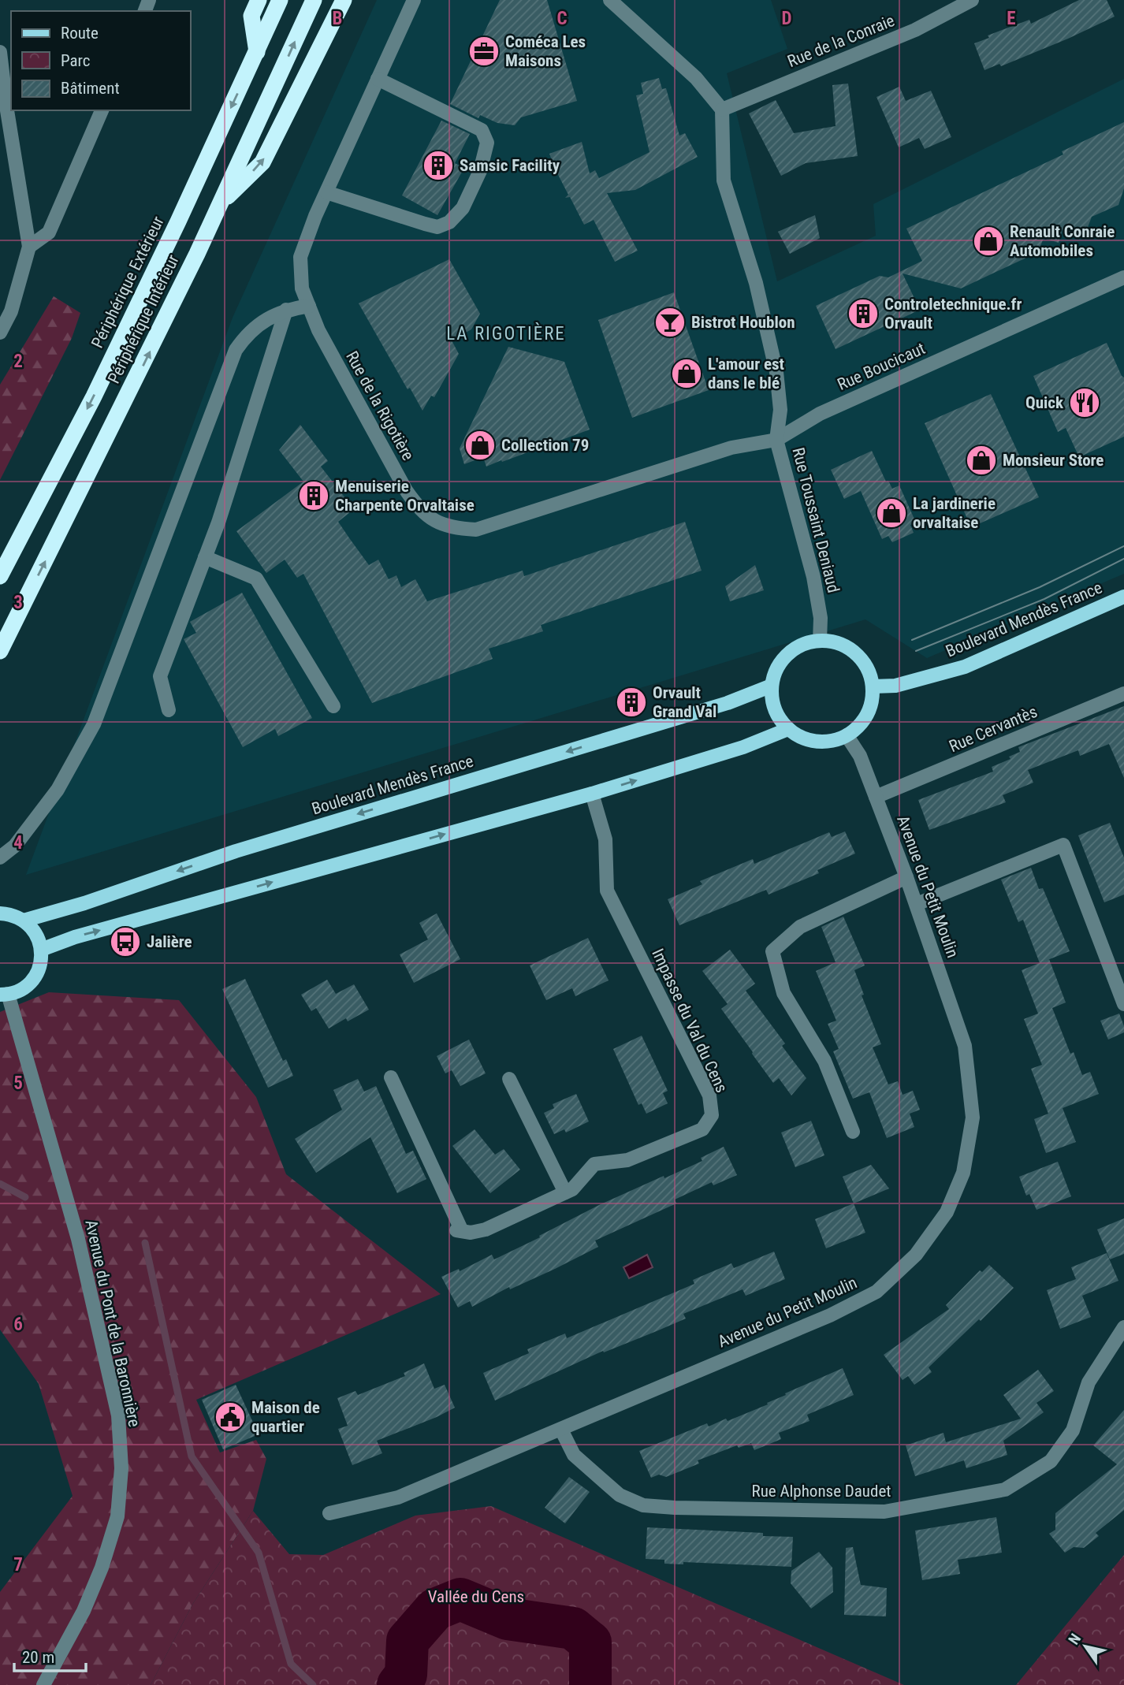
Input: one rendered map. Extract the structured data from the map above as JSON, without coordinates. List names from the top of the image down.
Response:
{
  "streets": {
    "highway": ["Périphérique Extérieur", "Périphérique Intérieur"],
    "main road": ["Boulevard Mendès France"],
    "street": [
      "Rue de la Conraie",
      "Rue Boucicaut",
      "Rue de la Rigotière",
      "Rue Toussaint Deniaud",
      "Rue Cervantès",
      "Avenue du Petit Moulin",
      "Impasse du Val du Cens",
      "Avenue du Pont de la Baronnière",
      "Rue Alphonse Daudet"
    ]
  },
  "crossings": [
    ["Rue de la Conraie", "Rue Toussaint Deniaud"],
    ["Rue Boucicaut", "Rue de la Rigotière"],
    ["Rue Boucicaut", "Rue Toussaint Deniaud"],
    ["Rue de la Rigotière", "Rue Toussaint Deniaud"],
    ["Rue Toussaint Deniaud", "Boulevard Mendès France"],
    ["Rue Toussaint Deniaud", "Avenue du Petit Moulin"],
    ["Boulevard Mendès France", "Avenue du Petit Moulin"],
    ["Rue Cervantès", "Avenue du Petit Moulin"],
    ["Avenue du Petit Moulin", "Rue Alphonse Daudet"]
  ],
  "one_way": ["Périphérique Extérieur"],
  "districts": ["LA RIGOTIÈRE"],
  "parks": ["Vallée du Cens"],
  "places": {
    "office": ["Coméca Les Maisons"],
    "building": [
      "Samsic Facility",
      "Controletechnique.fr Orvault",
      "Menuiserie Charpente Orvaltaise",
      "Orvault Grand Val"
    ],
    "shop": [
      "Renault Conraie Automobiles",
      "L'amour est dans le blé",
      "Collection 79",
      "Monsieur Store",
      "La jardinerie orvaltaise"
    ],
    "bar": ["Bistrot Houblon"],
    "restaurant": ["Quick"],
    "bus stop": ["Jalière"],
    "public building": ["Maison de quartier"]
  },
  "legend": ["Route", "Parc", "Bâtiment"],
  "scale_bar": "20 m",
  "north": "top left",
  "grid": {
    "columns": [
      "B",
      "C",
      "D",
      "E"
    ],
    "rows": [
      "2",
      "3",
      "4",
      "5",
      "6",
      "7"
    ]
  }
}
